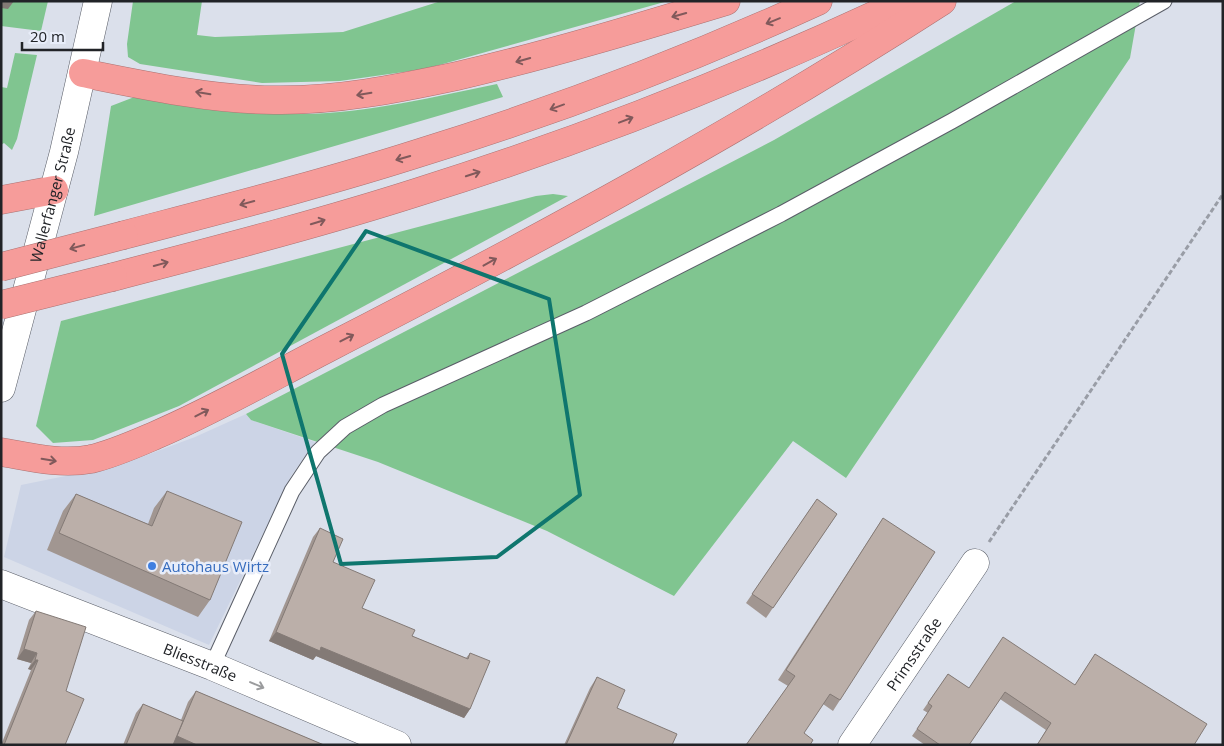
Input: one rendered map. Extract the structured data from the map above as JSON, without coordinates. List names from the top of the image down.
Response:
{
  "streets": {
    "street": ["Wallerfanger Straße", "Primsstraße", "Bliesstraße"]
  },
  "one_way": ["Bliesstraße"],
  "places": ["Autohaus Wirtz"],
  "scale_bar": "20 m"
}
